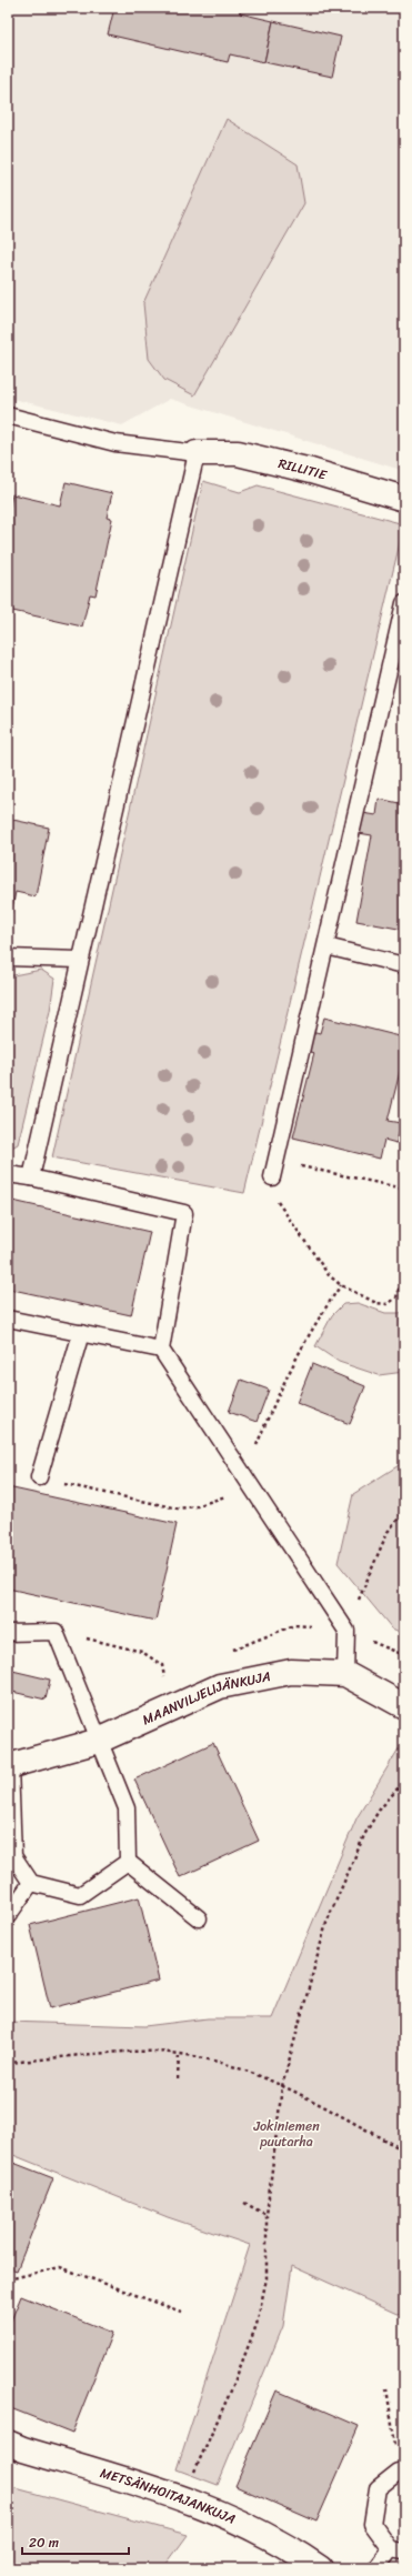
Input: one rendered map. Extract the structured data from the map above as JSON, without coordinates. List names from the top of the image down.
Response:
{
  "streets": {
    "street": ["RILLITIE", "MAANVILJELIJÄNKUJA", "METSÄNHOITAJANKUJA"]
  },
  "parks": ["Jokiniemen puutarha"],
  "scale_bar": "20 m"
}
